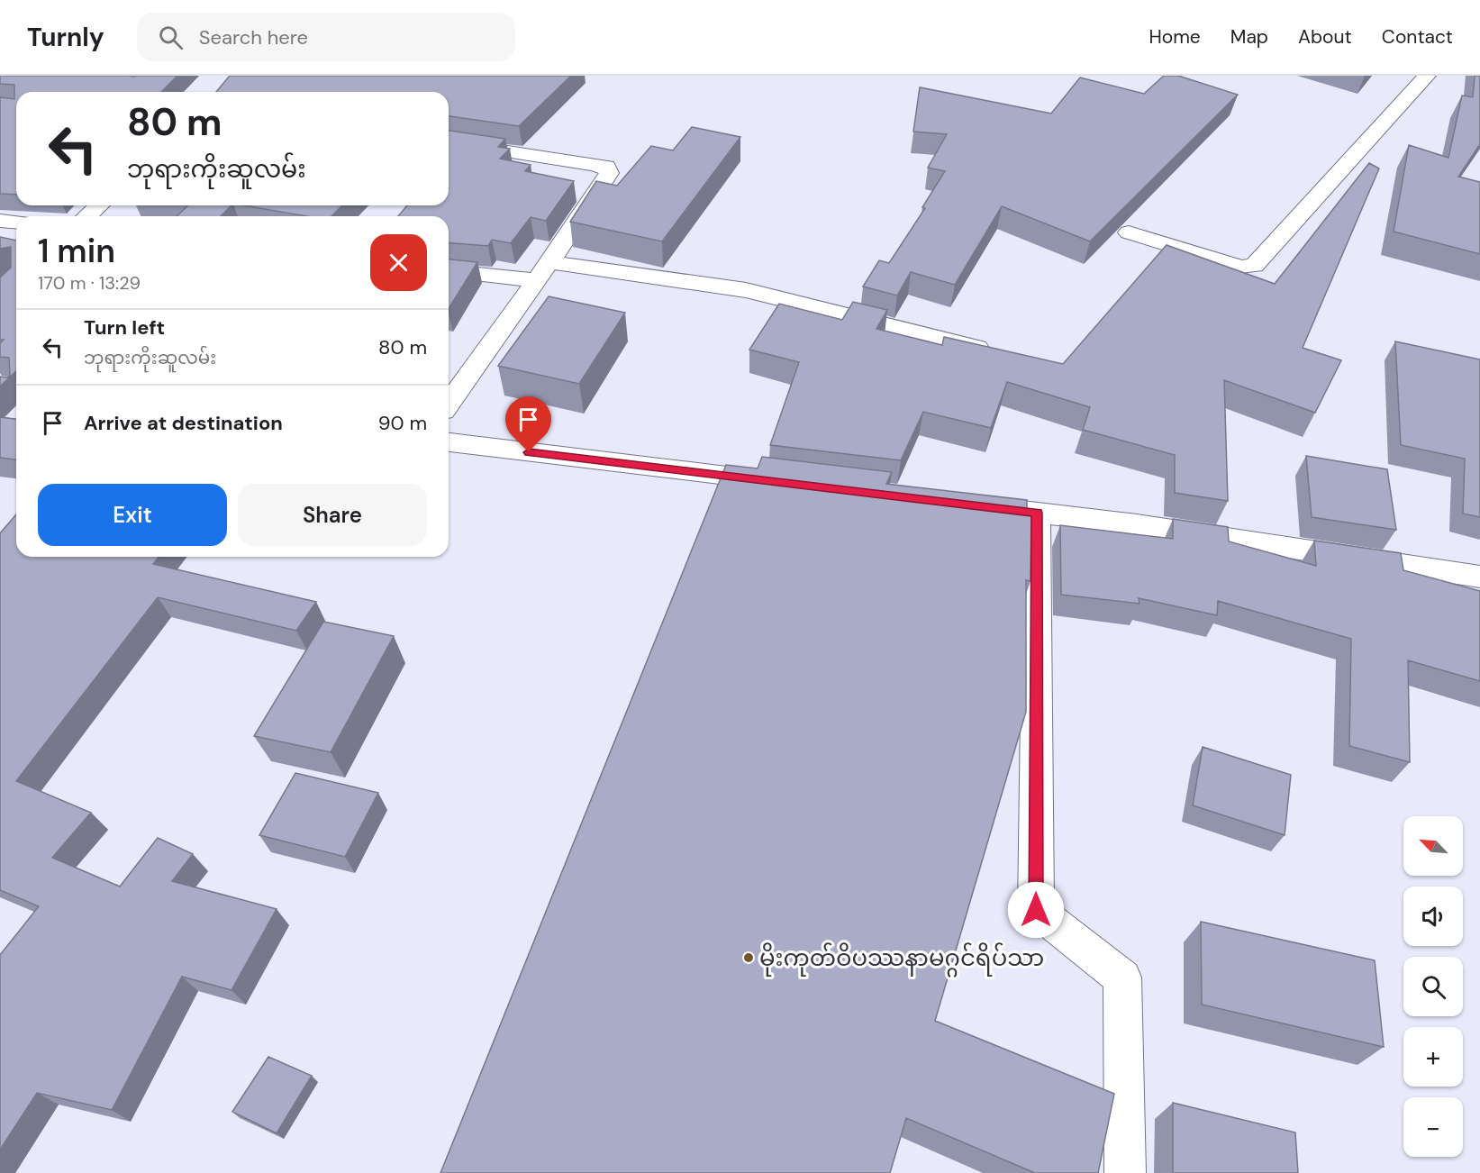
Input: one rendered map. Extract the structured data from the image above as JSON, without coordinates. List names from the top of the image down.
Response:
{
  "places": ["မိုးကုတ်ဝိပဿနာမဂ္ဂင်ရိပ်သာ"],
  "north": "top left",
  "page": {
    "header": "Turnly",
    "search": "Search here",
    "nav": [
      "Home",
      "Map",
      "About",
      "Contact"
    ],
    "turn": ["80 m", "ဘုရားကိုးဆူလမ်း"],
    "heading": ["1 min", "170 m · 13:29"],
    "list": [
      {
        "name": "Turn left",
        "note": "ဘုရားကိုးဆူလမ်း",
        "value": "80 m"
      },
      {
        "name": "Arrive at destination",
        "value": "90 m"
      }
    ],
    "buttons": ["Exit", "Share"],
    "map_buttons": ["+", "−"]
  }
}
